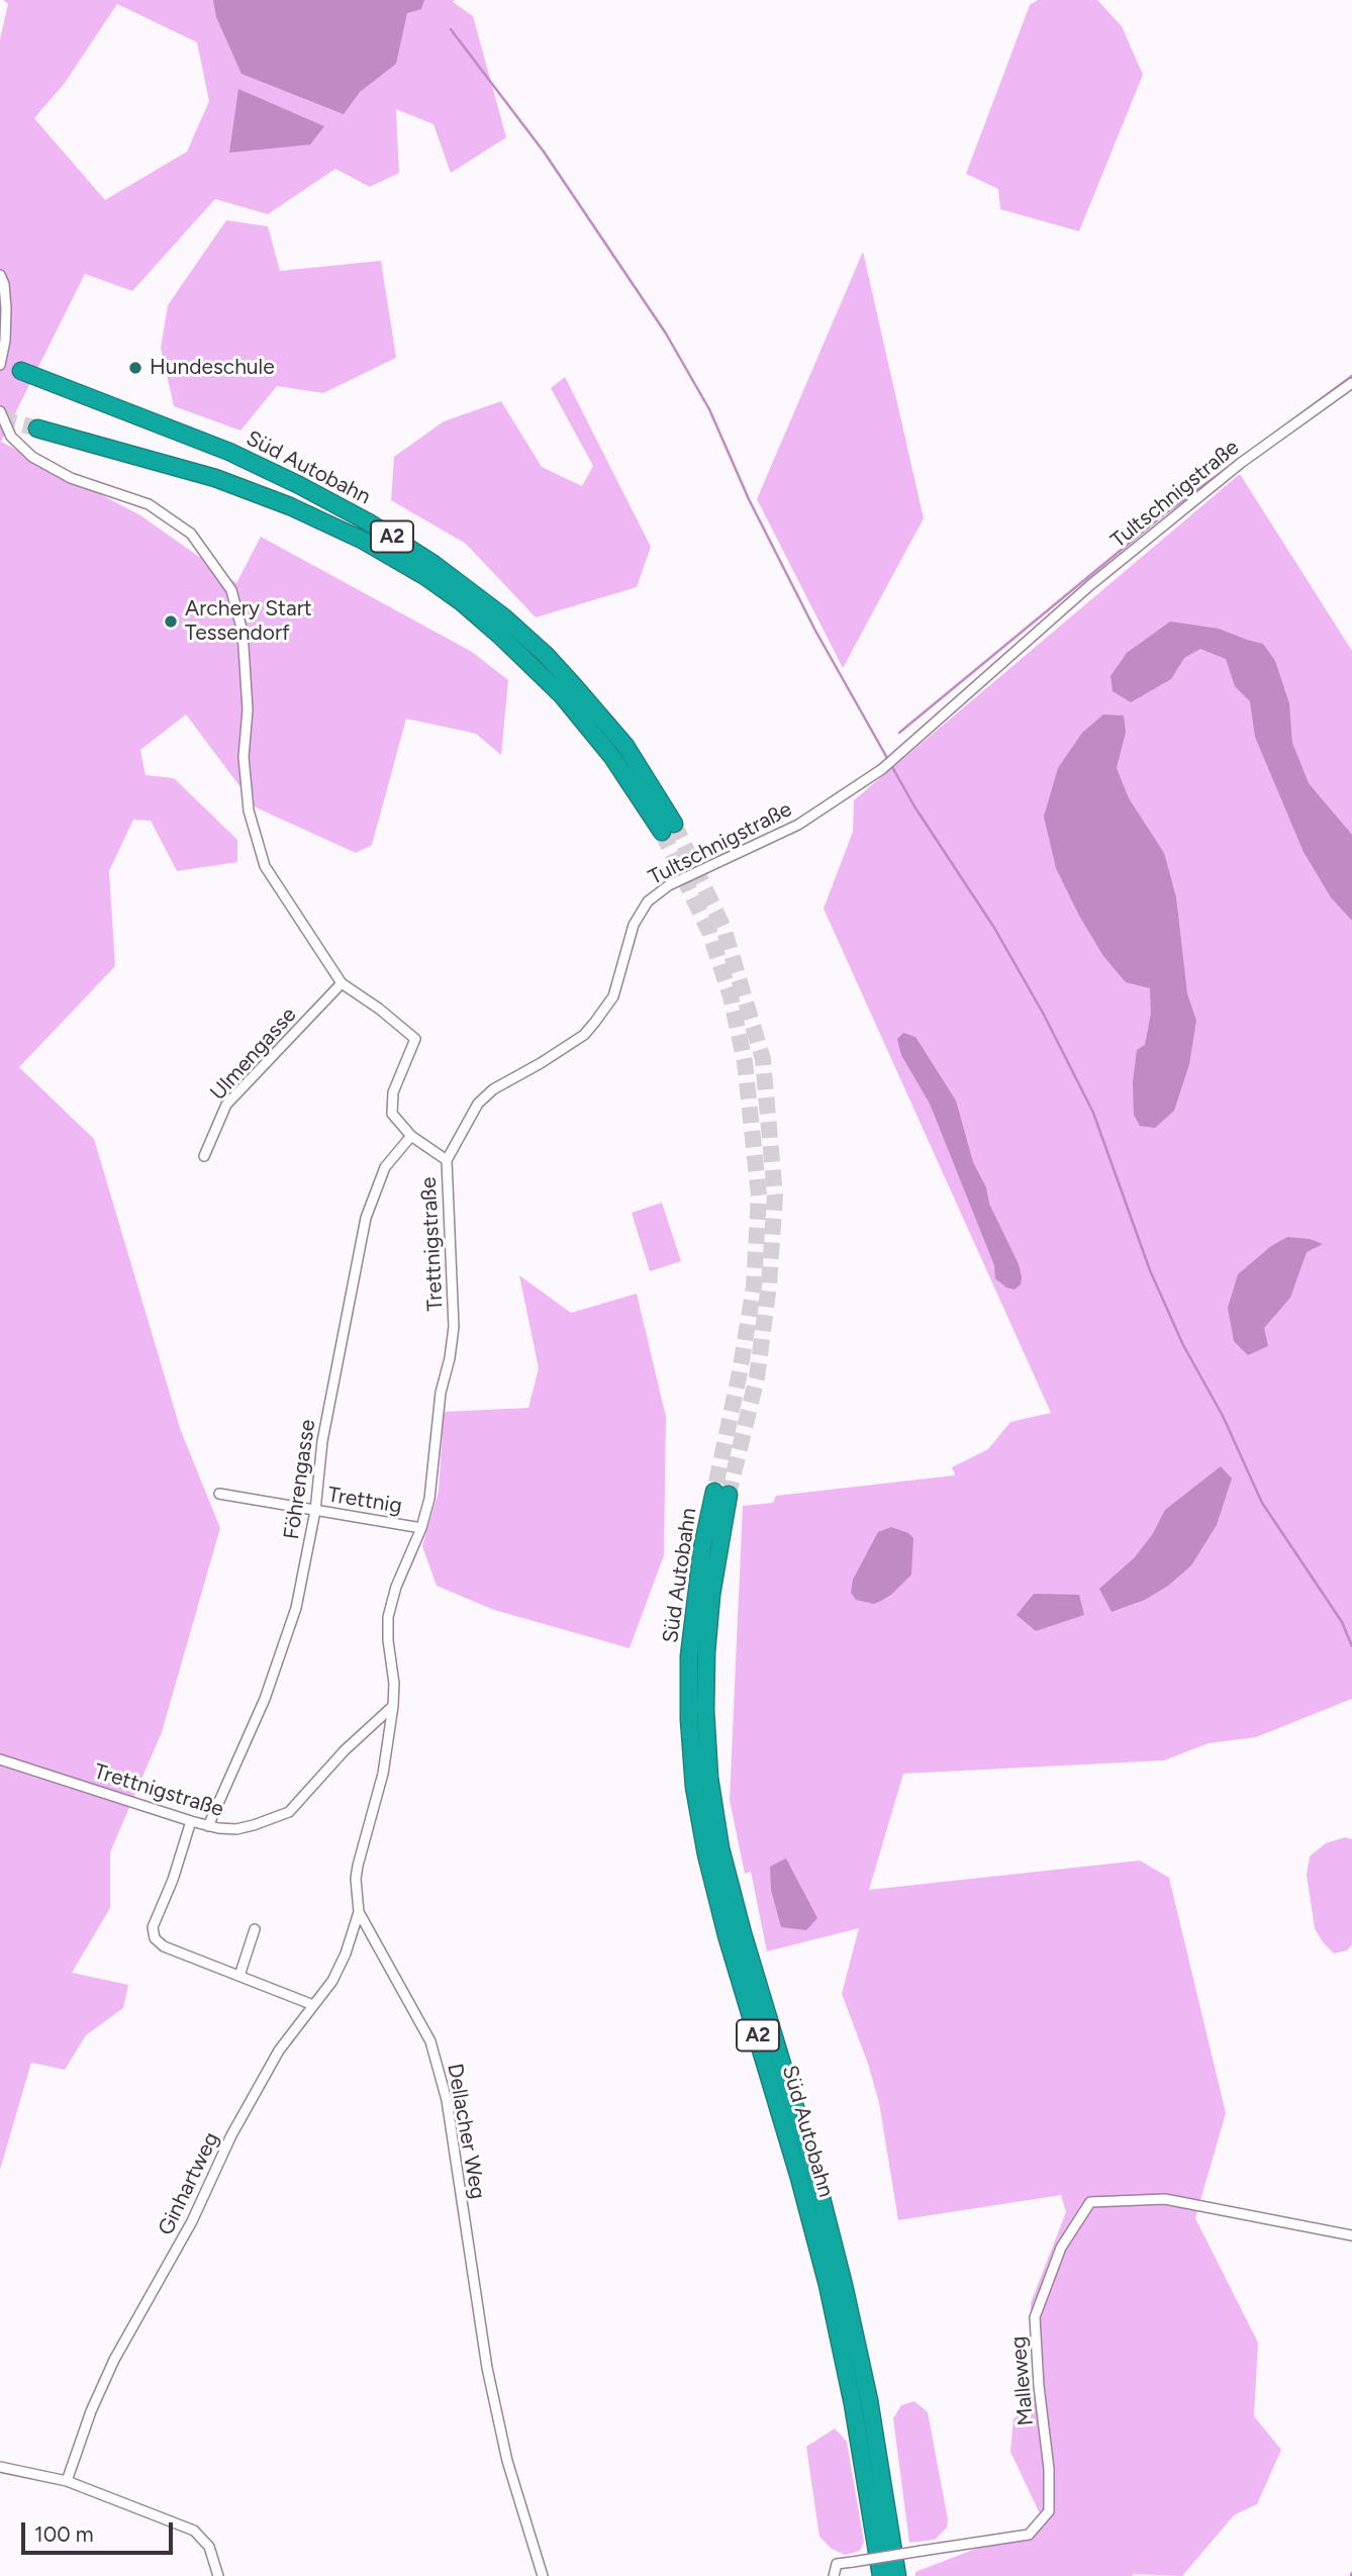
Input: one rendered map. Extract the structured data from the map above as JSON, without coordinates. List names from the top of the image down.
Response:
{
  "streets": {
    "highway": ["Süd Autobahn", "A2"],
    "street": [
      "Tultschnigstraße",
      "Ulmengasse",
      "Trettnigstraße",
      "Föhrengasse",
      "Trettnig",
      "Dellacher Weg",
      "Ginhartweg",
      "Malleweg"
    ]
  },
  "crossings": [
    ["Tultschnigstraße", "Trettnigstraße"],
    ["Ulmengasse", "Trettnigstraße"],
    ["Trettnigstraße", "Föhrengasse"],
    ["Trettnigstraße", "Trettnig"],
    ["Trettnigstraße", "Dellacher Weg"],
    ["Föhrengasse", "Trettnig"],
    ["Dellacher Weg", "Ginhartweg"]
  ],
  "places": ["Hundeschule", "Archery Start Tessendorf"],
  "scale_bar": "100 m"
}
